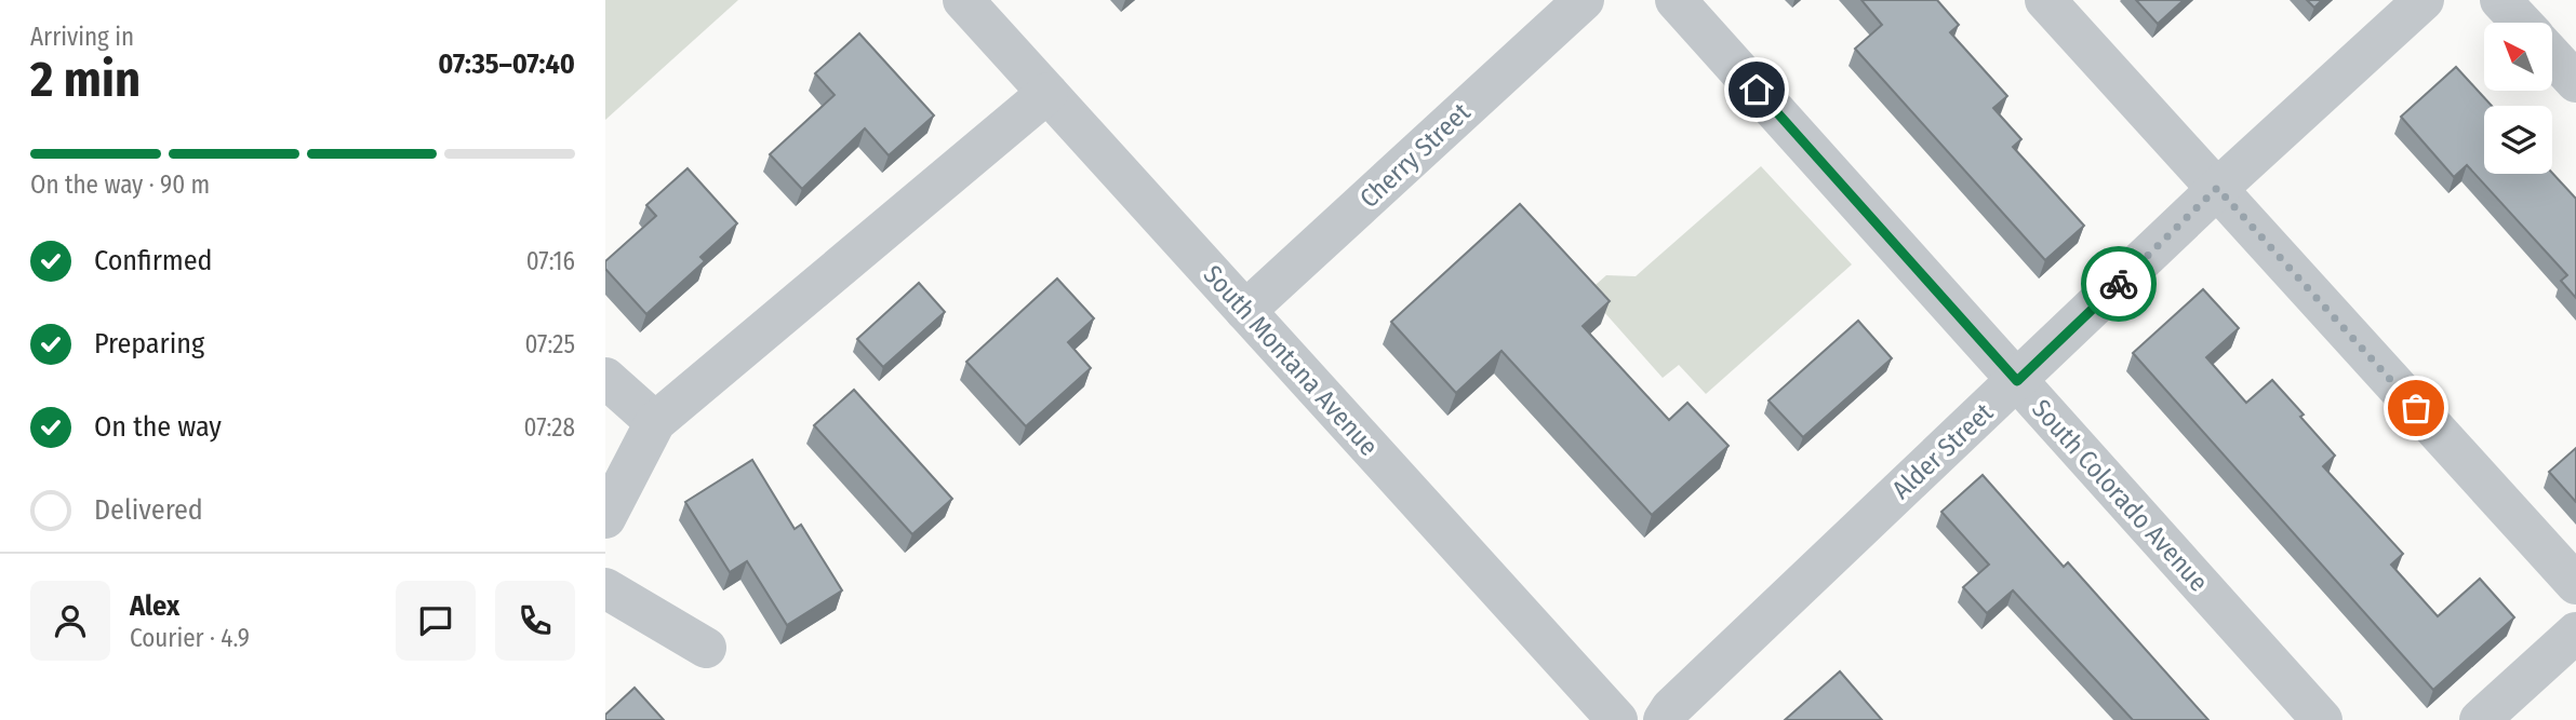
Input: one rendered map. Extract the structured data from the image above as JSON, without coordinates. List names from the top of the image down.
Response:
{
  "streets": {
    "street": [
      "Cherry Street",
      "South Montana Avenue",
      "Alder Street",
      "South Colorado Avenue"
    ]
  },
  "crossings": [
    ["Cherry Street", "South Montana Avenue"],
    ["Alder Street", "South Colorado Avenue"]
  ],
  "north": "top left",
  "page": {
    "heading": ["2 min", "Arriving in", "07:35–07:40"],
    "panel": ["Alex", "Courier · 4.9"],
    "bar": "On the way · 90 m",
    "list": [
      ["Confirmed", "07:16"],
      ["Preparing", "07:25"],
      ["On the way", "07:28"],
      "Delivered"
    ]
  }
}
